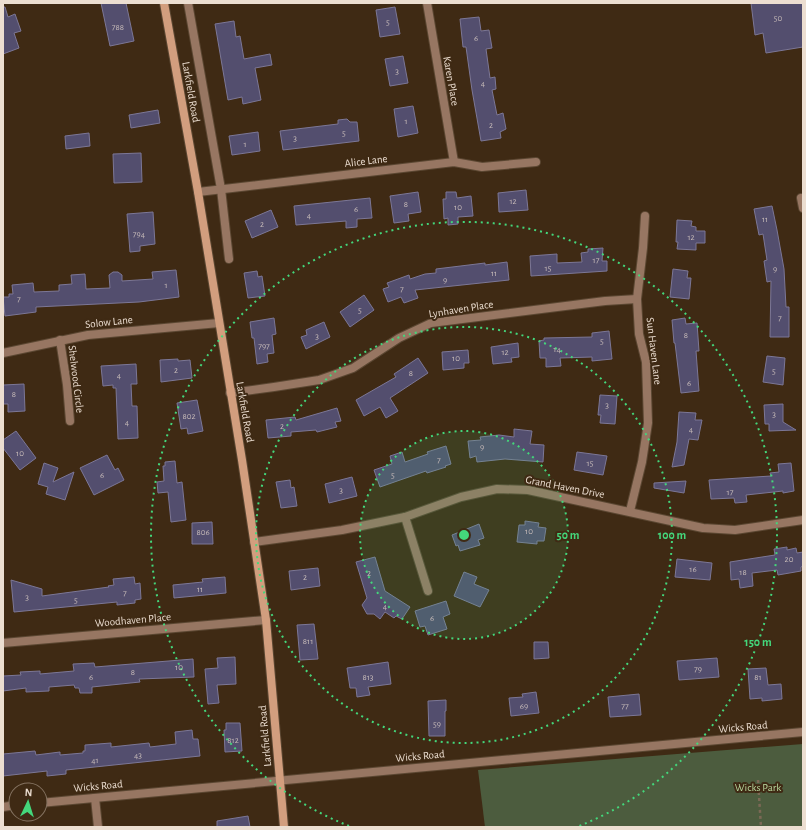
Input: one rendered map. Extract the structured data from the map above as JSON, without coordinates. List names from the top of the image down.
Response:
{
  "streets": {
    "main road": ["Larkfield Road"],
    "street": [
      "Karen Place",
      "Alice Lane",
      "Lynhaven Place",
      "Solow Lane",
      "Sun Haven Lane",
      "Shelwood Circle",
      "Grand Haven Drive",
      "Woodhaven Place",
      "Wicks Road"
    ]
  },
  "crossings": [
    ["Karen Place", "Alice Lane"],
    ["Larkfield Road", "Alice Lane"],
    ["Larkfield Road", "Lynhaven Place"],
    ["Larkfield Road", "Solow Lane"],
    ["Larkfield Road", "Grand Haven Drive"],
    ["Larkfield Road", "Woodhaven Place"],
    ["Larkfield Road", "Wicks Road"],
    ["Lynhaven Place", "Sun Haven Lane"],
    ["Solow Lane", "Shelwood Circle"],
    ["Sun Haven Lane", "Grand Haven Drive"]
  ],
  "parks": ["Wicks Park"],
  "house_numbers": [
    "50",
    "5",
    "788",
    "6",
    "3",
    "4",
    "1",
    "2",
    "5",
    "3",
    "1",
    "12",
    "8",
    "10",
    "6",
    "4",
    "11",
    "2",
    "794",
    "12",
    "17",
    "15",
    "9",
    "11",
    "9",
    "1",
    "7",
    "7",
    "5",
    "7",
    "8",
    "3",
    "5",
    "797",
    "14",
    "12",
    "10",
    "2",
    "5",
    "8",
    "4",
    "6",
    "8",
    "3",
    "3",
    "802",
    "4",
    "2",
    "4",
    "9",
    "10",
    "7",
    "15",
    "6",
    "5",
    "3",
    "17",
    "10",
    "806",
    "20",
    "16",
    "18",
    "2",
    "2",
    "11",
    "7",
    "3",
    "5",
    "4",
    "6",
    "811",
    "10",
    "79",
    "8",
    "6",
    "813",
    "81",
    "69",
    "77",
    "59",
    "812",
    "43",
    "41"
  ],
  "north": "top",
  "rings": ["50 m", "100 m", "150 m"]
}
